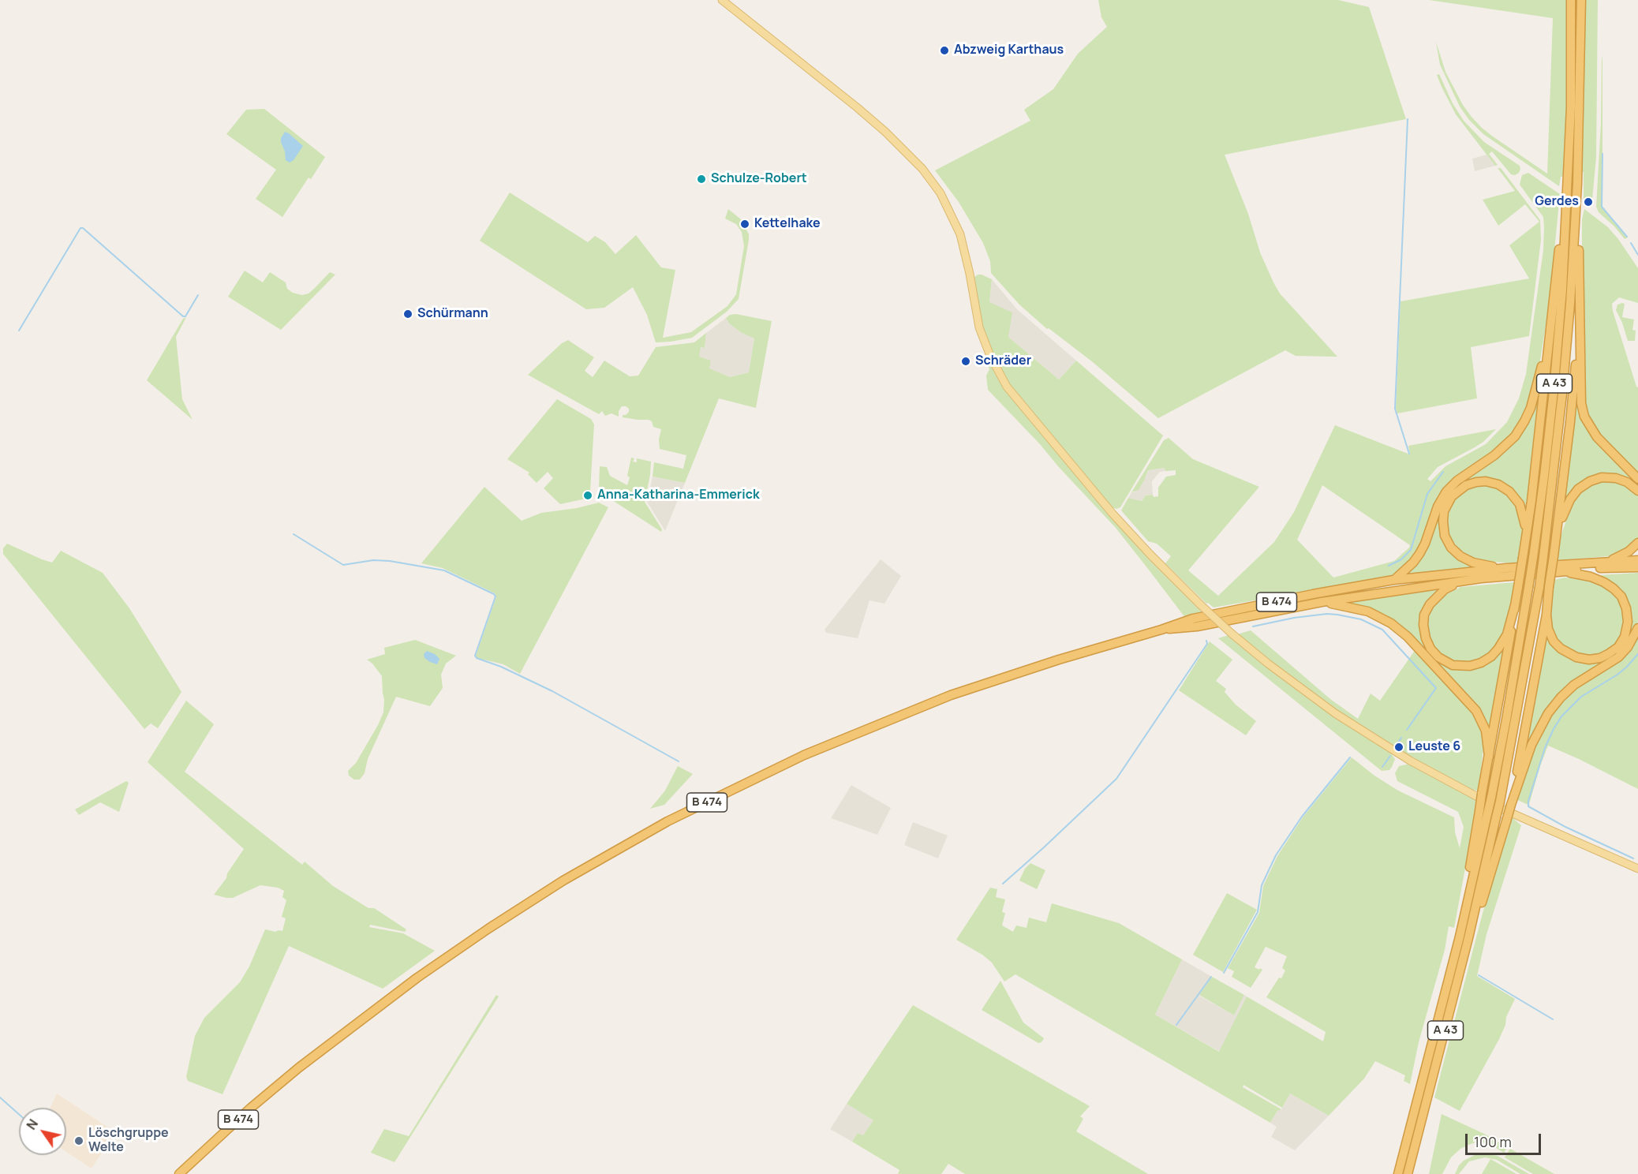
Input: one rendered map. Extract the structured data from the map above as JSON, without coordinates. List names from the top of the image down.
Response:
{
  "streets": {
    "highway": ["A 43", "B 474"]
  },
  "places": [
    "Abzweig Karthaus",
    "Schulze-Robert",
    "Gerdes",
    "Kettelhake",
    "Schürmann",
    "Schräder",
    "Anna-Katharina-Emmerick",
    "Leuste 6",
    "Löschgruppe Welte"
  ],
  "scale_bar": "100 m",
  "north": "top left"
}
